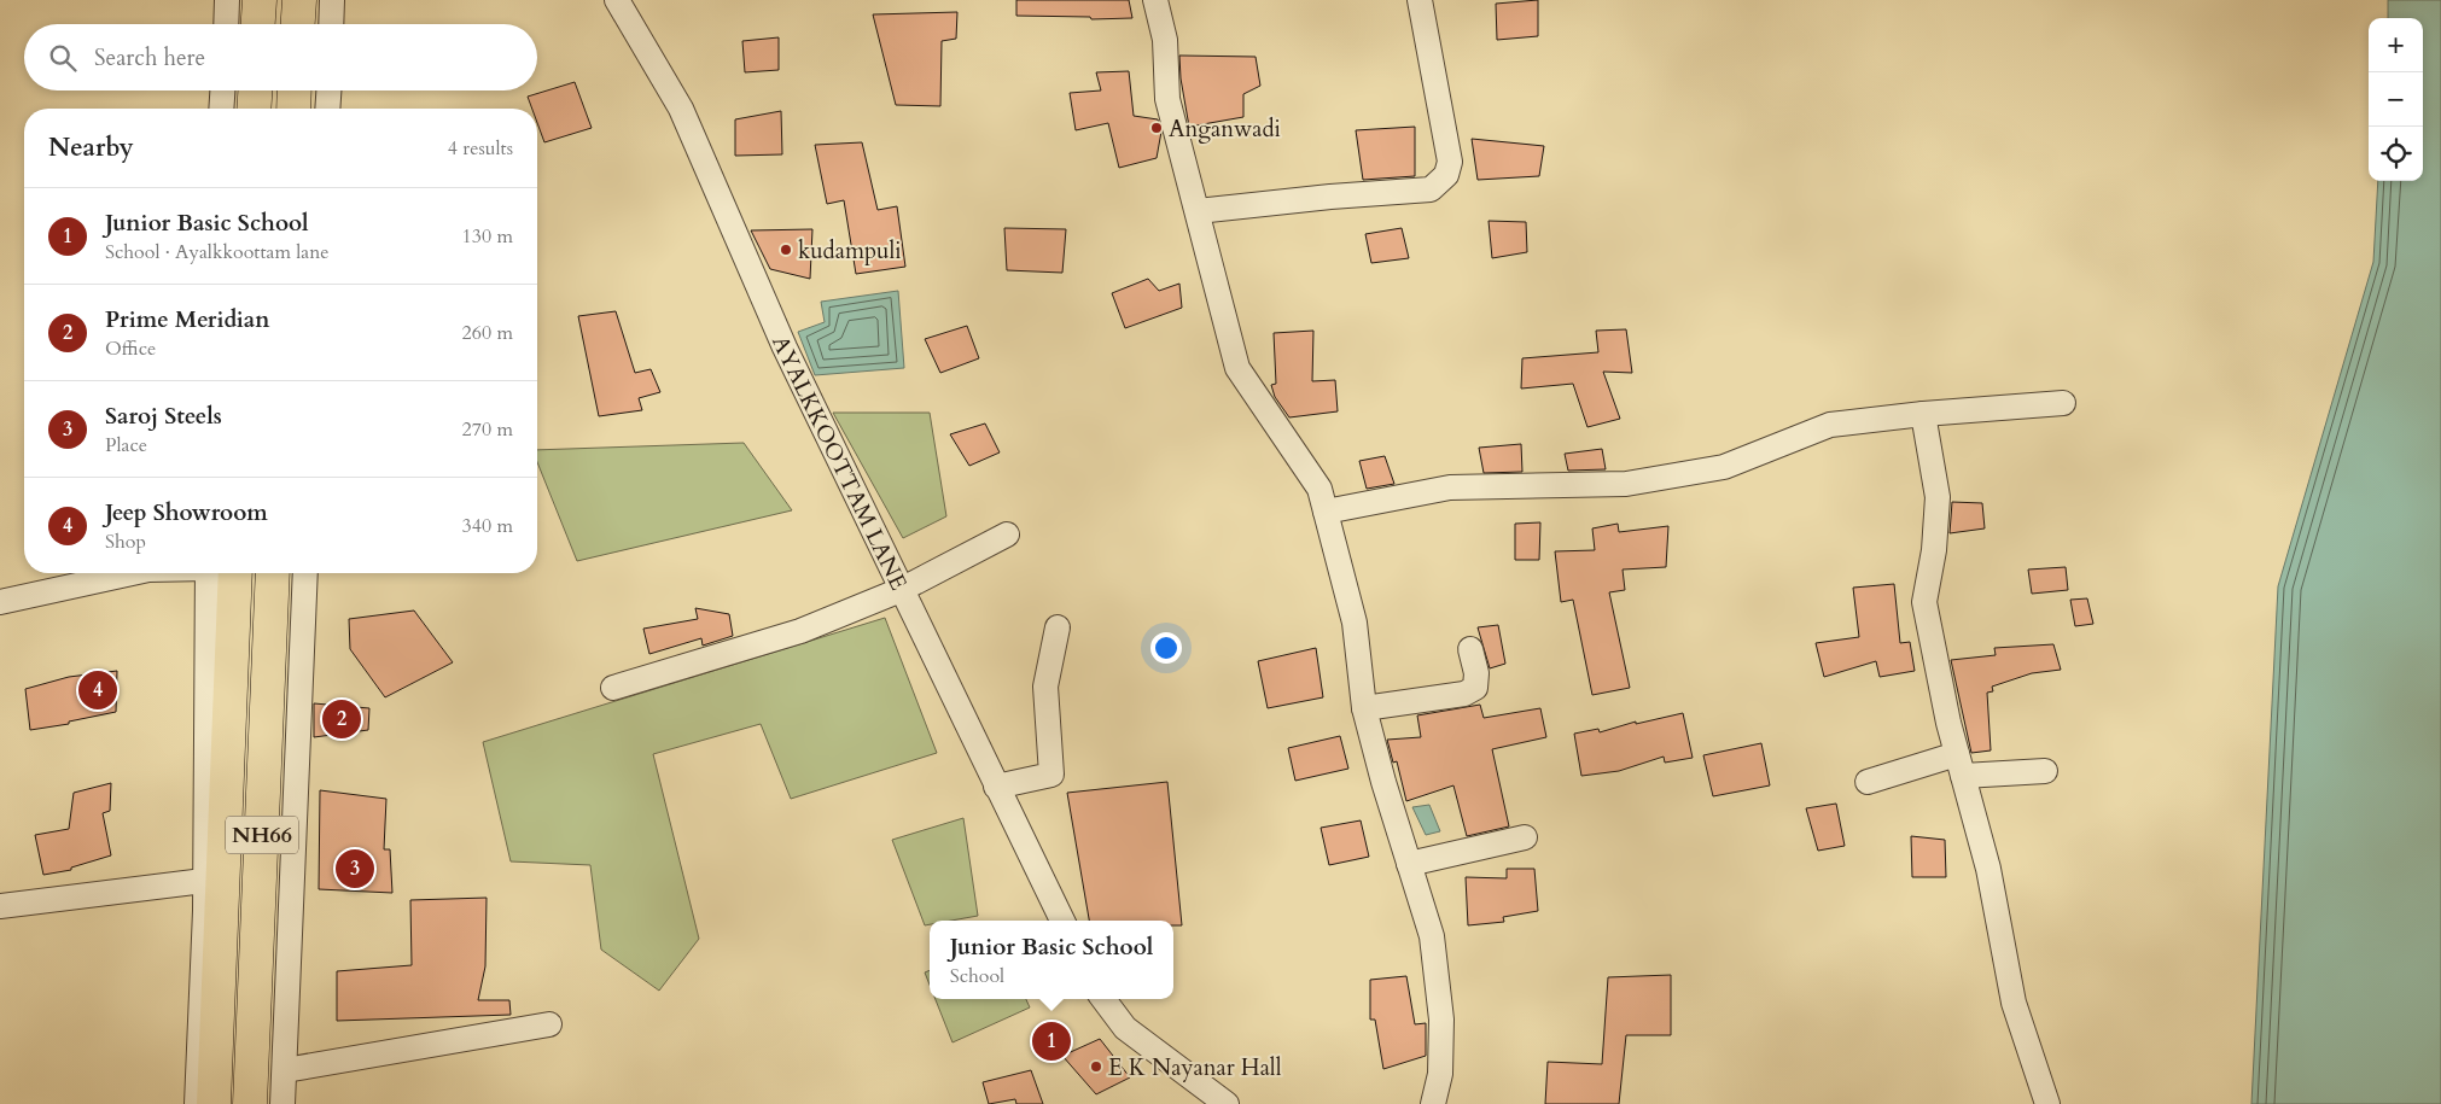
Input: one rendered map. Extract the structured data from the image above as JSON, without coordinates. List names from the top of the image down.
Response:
{
  "streets": {
    "highway": ["NH66"],
    "street": ["AYALKKOOTTAM LANE"]
  },
  "places": ["Anganwadi", "kudampuli", "E K Nayanar Hall"],
  "page": {
    "map_buttons": ["+", "−"],
    "search": "Search here",
    "heading": ["Nearby", "4 results"],
    "list": [
      {
        "mark": "1",
        "name": "Junior Basic School",
        "note": "School · Ayalkkoottam lane",
        "value": "130 m"
      },
      {
        "mark": "2",
        "name": "Prime Meridian",
        "note": "Office",
        "value": "260 m"
      },
      {
        "mark": "3",
        "name": "Saroj Steels",
        "note": "Place",
        "value": "270 m"
      },
      {
        "mark": "4",
        "name": "Jeep Showroom",
        "note": "Shop",
        "value": "340 m"
      }
    ],
    "pins": [
      "4",
      "2",
      "3",
      "1"
    ],
    "popup": ["Junior Basic School", "School"]
  }
}
